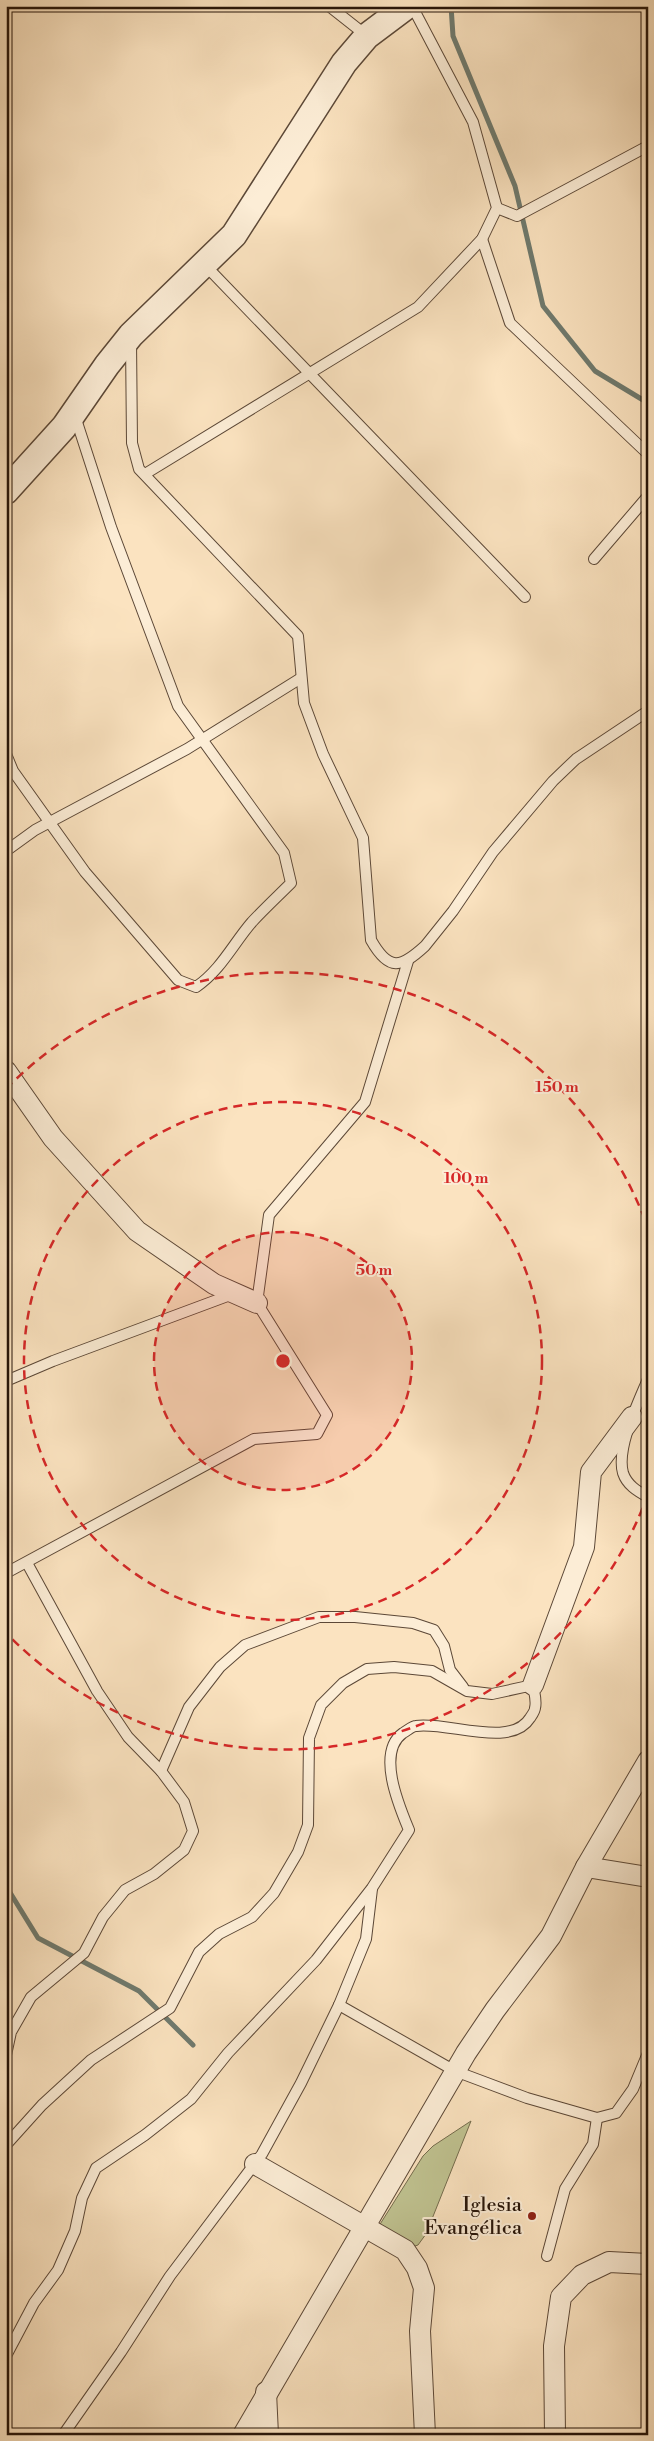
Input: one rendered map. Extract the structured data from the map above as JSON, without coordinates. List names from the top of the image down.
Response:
{
  "places": ["Iglesia Evangélica"],
  "rings": ["150 m", "100 m", "50 m"]
}
